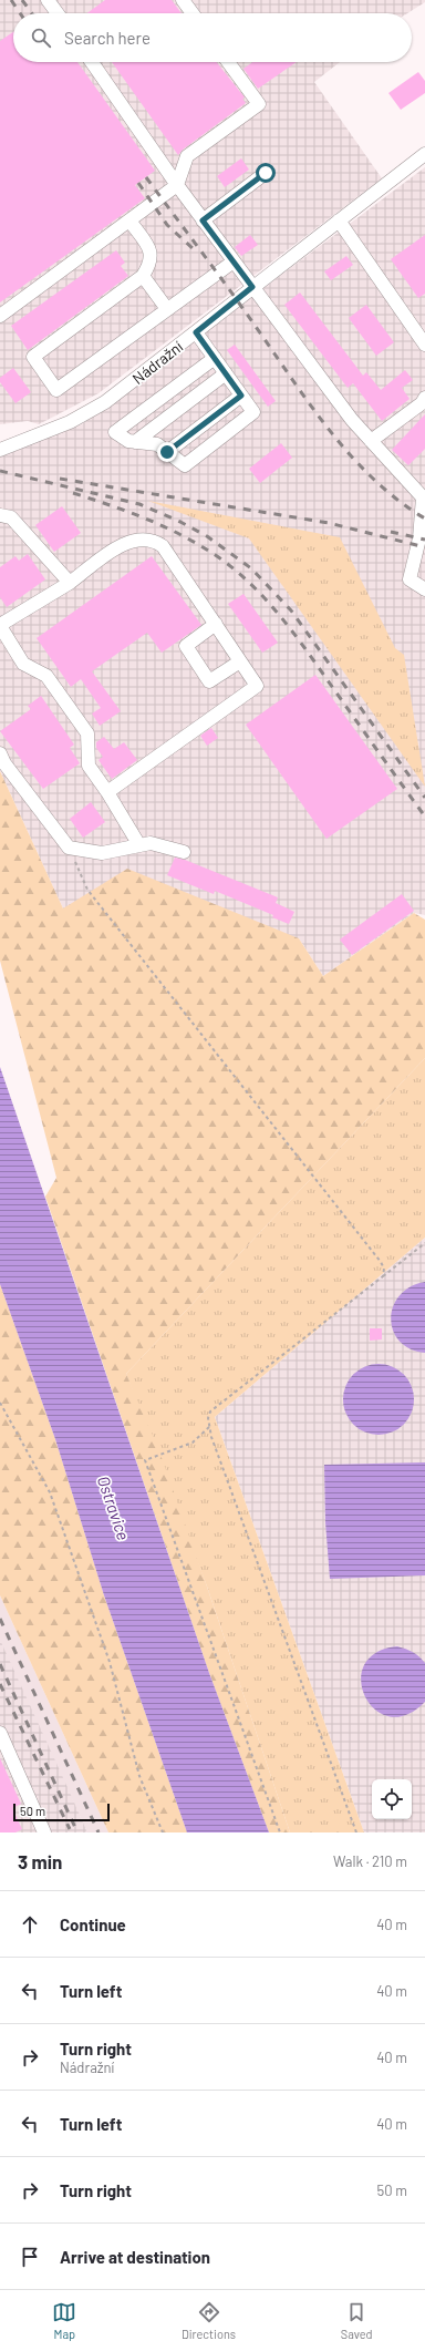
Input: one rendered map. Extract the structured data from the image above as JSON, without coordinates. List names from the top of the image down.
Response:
{
  "streets": {
    "street": ["Nádražní"]
  },
  "water": ["Ostravice"],
  "scale_bar": "50 m",
  "page": {
    "search": "Search here",
    "scale": "50 m",
    "heading": ["3 min", "Walk · 210 m"],
    "list": [
      ["Continue", "40 m"],
      ["Turn left", "40 m"],
      ["Turn right", "Nádražní", "40 m"],
      ["Turn left", "40 m"],
      ["Turn right", "50 m"],
      "Arrive at destination"
    ],
    "nav": ["Map", "Directions", "Saved"]
  }
}
